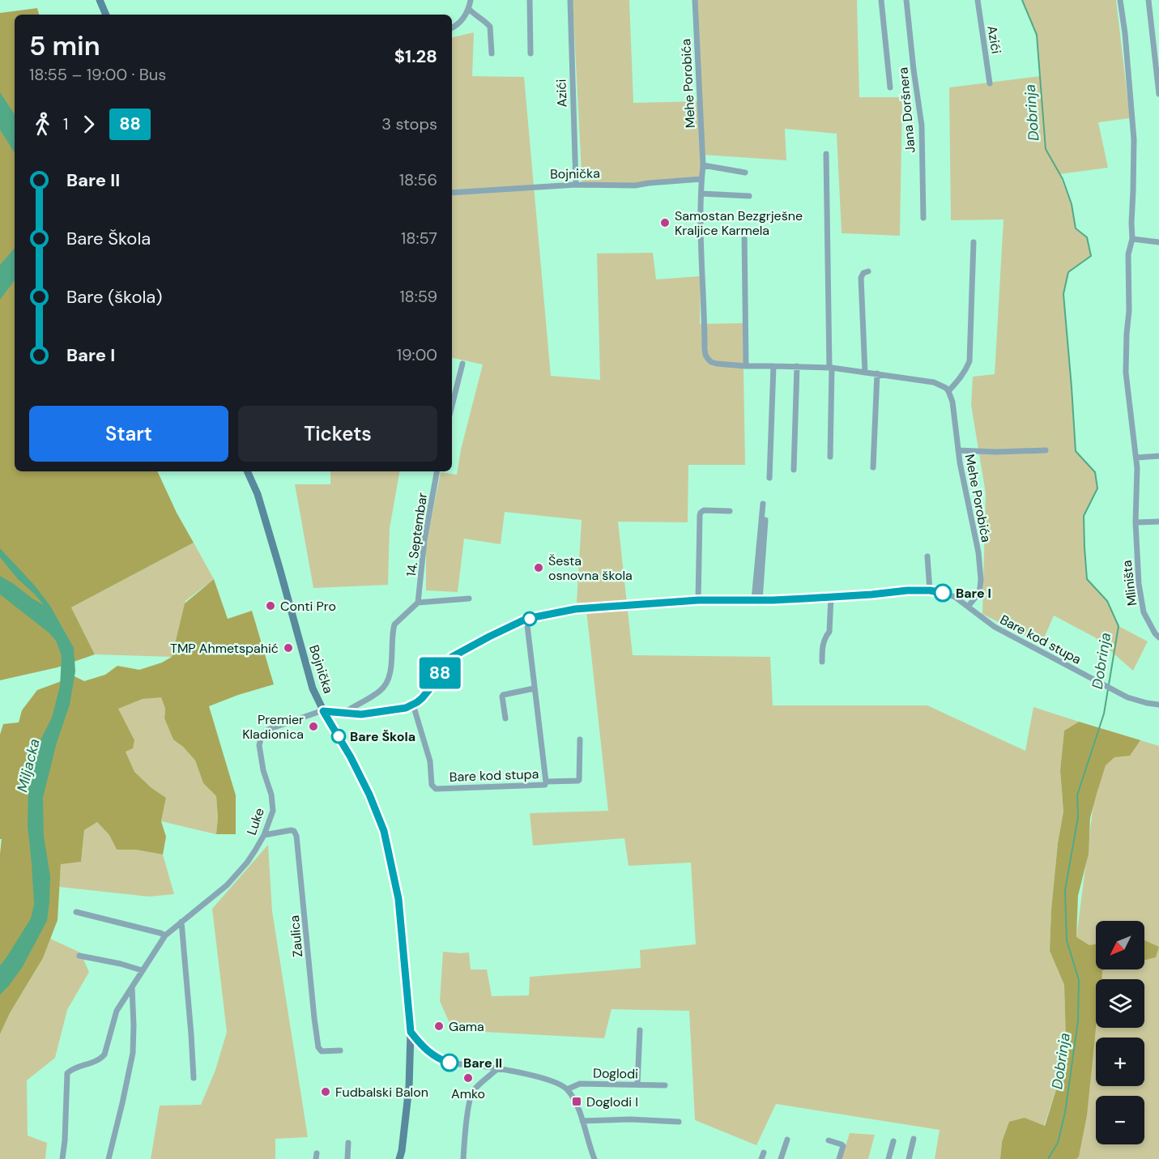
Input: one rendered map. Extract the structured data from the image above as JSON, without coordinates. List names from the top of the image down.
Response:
{
  "streets": {
    "main road": ["Bojnička"],
    "street": [
      "Azići",
      "Mehe Porobića",
      "Jana Doršnera",
      "14. Septembar",
      "Mliništa",
      "Bare kod stupa",
      "Luke",
      "Zaulica",
      "Doglodi"
    ]
  },
  "crossings": [
    ["Azići", "Bojnička"],
    ["Mehe Porobića", "Bojnička"],
    ["Mehe Porobića", "Bare kod stupa"],
    ["Bojnička", "Luke"],
    ["Luke", "Zaulica"]
  ],
  "water": ["Dobrinja", "Miljacka"],
  "places": {
    "other": [
      "Samostan Bezgrješne Kraljice Karmela",
      "Šesta osnovna škola",
      "Bare I",
      "Conti Pro",
      "TMP Ahmetspahić",
      "Premier Kladionica",
      "Bare Škola",
      "Gama",
      "Bare II",
      "Amko",
      "Fudbalski Balon"
    ],
    "transit": ["Doglodi I"]
  },
  "lines": ["bus line 88"],
  "north": "bottom left",
  "page": {
    "on_map": "88",
    "heading": ["5 min", "18:55 – 19:00 · Bus", "$1.28"],
    "legs": ["1", "88", "3 stops"],
    "list": [
      {
        "name": "Bare II",
        "value": "18:56"
      },
      {
        "name": "Bare Škola",
        "value": "18:57"
      },
      {
        "name": "Bare (škola)",
        "value": "18:59"
      },
      {
        "name": "Bare I",
        "value": "19:00"
      }
    ],
    "buttons": ["Start", "Tickets"],
    "map_buttons": ["+", "−"]
  }
}
